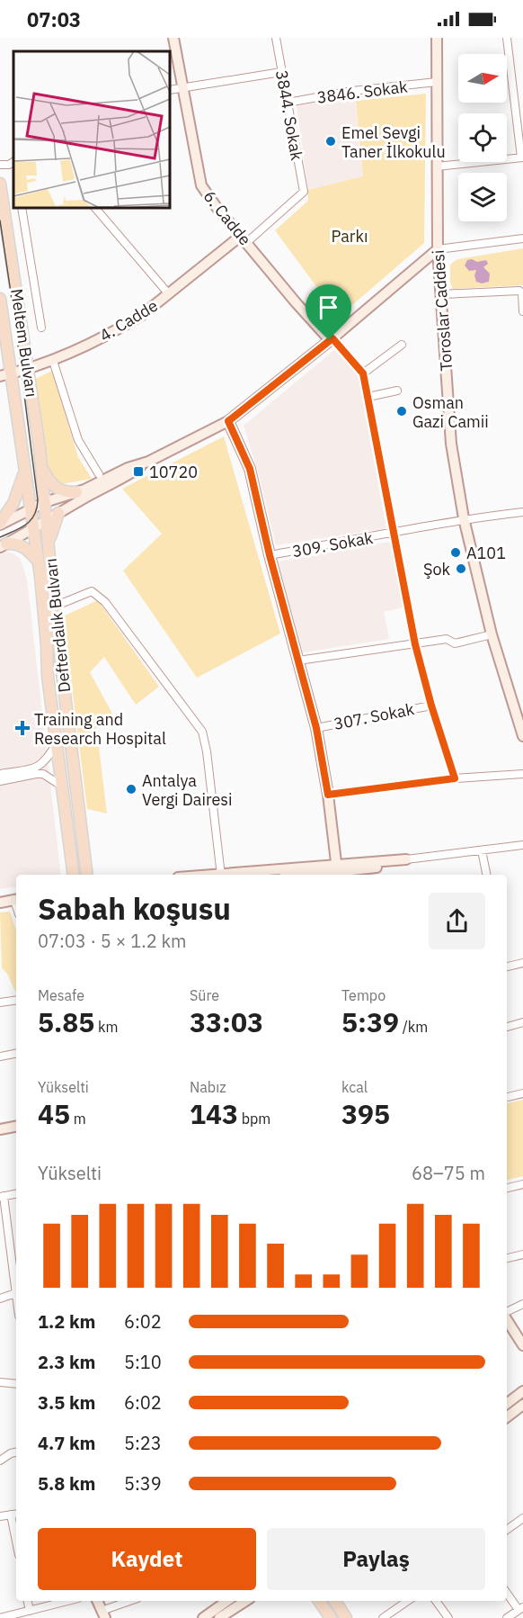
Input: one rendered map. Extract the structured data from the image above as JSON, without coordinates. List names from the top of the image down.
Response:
{
  "streets": {
    "main road": [
      "6. Cadde",
      "Toroslar Caddesi",
      "4. Cadde",
      "Meltem Bulvarı",
      "Defterdalık Bulvarı"
    ],
    "street": [
      "3846. Sokak",
      "3844. Sokak",
      "309. Sokak",
      "307. Sokak"
    ]
  },
  "crossings": [
    ["3846. Sokak", "3844. Sokak"],
    ["3846. Sokak", "Toroslar Caddesi"],
    ["3844. Sokak", "6. Cadde"],
    ["3844. Sokak", "4. Cadde"],
    ["6. Cadde", "4. Cadde"],
    ["Toroslar Caddesi", "309. Sokak"],
    ["4. Cadde", "Meltem Bulvarı"],
    ["Meltem Bulvarı", "Defterdalık Bulvarı"]
  ],
  "parks": ["Parkı"],
  "places": {
    "other": [
      "Emel Sevgi Taner İlkokulu",
      "Osman Gazi Camii",
      "A101",
      "Şok",
      "Antalya Vergi Dairesi"
    ],
    "transit": ["10720"],
    "health": ["Training and Research Hospital"]
  },
  "north": "right",
  "page": {
    "status": "07:03",
    "heading": ["Sabah koşusu", "07:03 · 5 × 1.2 km"],
    "stats": [
      ["Mesafe", "5.85 km"],
      ["Süre", "33:03"],
      ["Tempo", "5:39 /km"],
      ["Yükselti", "45 m"],
      ["Nabız", "143 bpm"],
      ["kcal", "395"]
    ],
    "chart": ["Yükselti", "68–75 m"],
    "list": [
      {
        "name": "1.2 km",
        "note": "6:02"
      },
      {
        "name": "2.3 km",
        "note": "5:10"
      },
      {
        "name": "3.5 km",
        "note": "6:02"
      },
      {
        "name": "4.7 km",
        "note": "5:23"
      },
      {
        "name": "5.8 km",
        "note": "5:39"
      }
    ],
    "buttons": ["Kaydet", "Paylaş"]
  }
}
